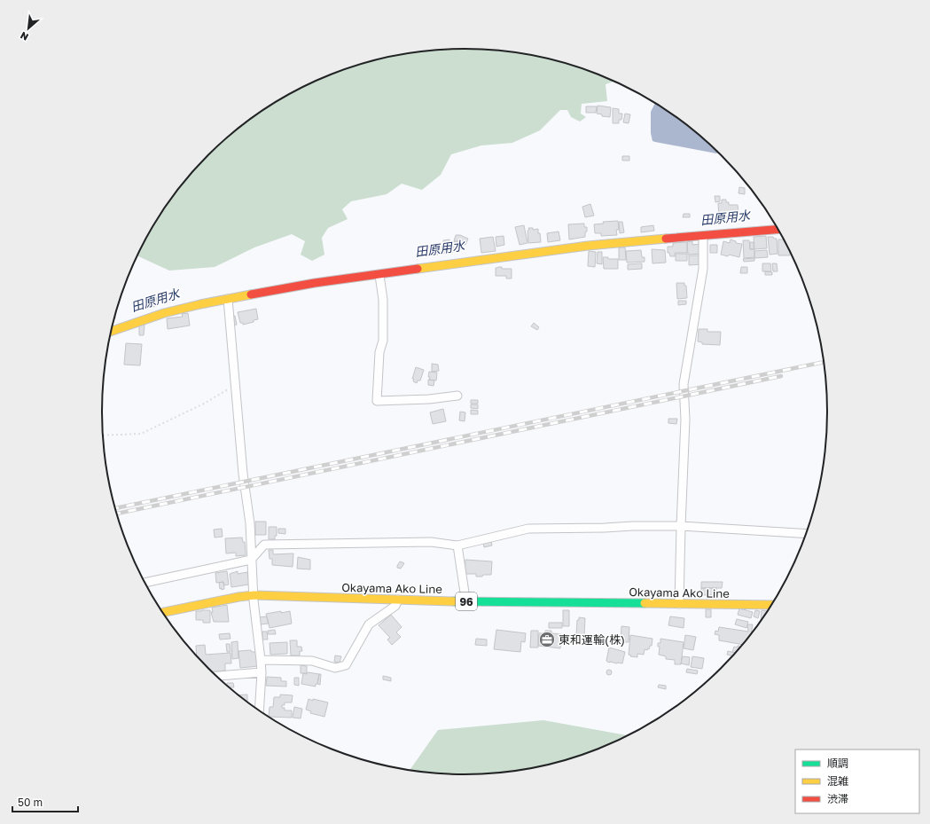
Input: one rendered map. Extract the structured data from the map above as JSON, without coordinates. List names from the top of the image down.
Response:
{
  "streets": {
    "street": ["Okayama Ako Line", "96"]
  },
  "water": ["田原用水"],
  "places": {
    "office": ["東和運輸(株)"]
  },
  "legend": ["順調", "混雑", "渋滞"],
  "scale_bar": "50 m",
  "north": "bottom left"
}
